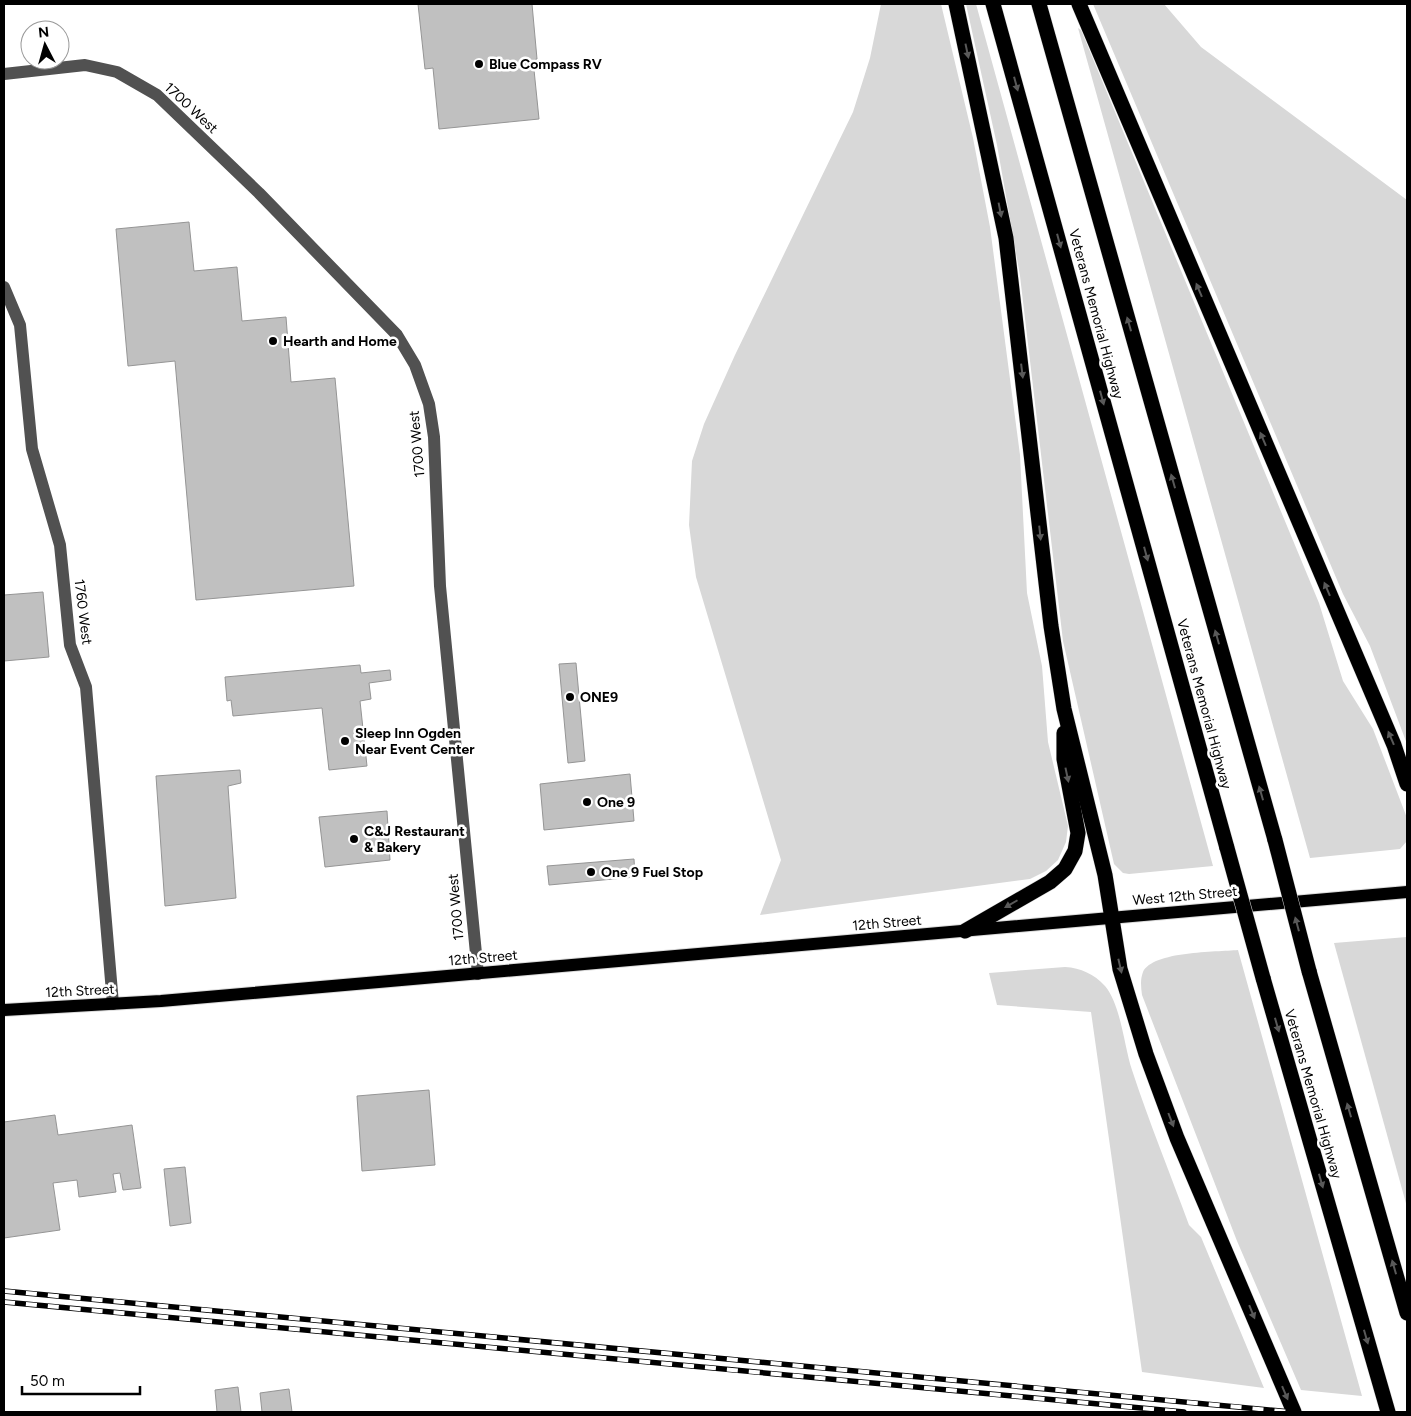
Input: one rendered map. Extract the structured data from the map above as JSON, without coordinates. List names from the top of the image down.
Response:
{
  "streets": {
    "highway": ["Veterans Memorial Highway"],
    "main road": ["West 12th Street", "12th Street"],
    "street": ["1700 West", "1760 West"]
  },
  "crossings": [
    ["1700 West", "12th Street"],
    ["1760 West", "12th Street"],
    ["West 12th Street", "12th Street"]
  ],
  "places": [
    "Blue Compass RV",
    "Hearth and Home",
    "ONE9",
    "Sleep Inn Ogden Near Event Center",
    "One 9",
    "C&J Restaurant & Bakery",
    "One 9 Fuel Stop"
  ],
  "scale_bar": "50 m",
  "north": "top"
}
